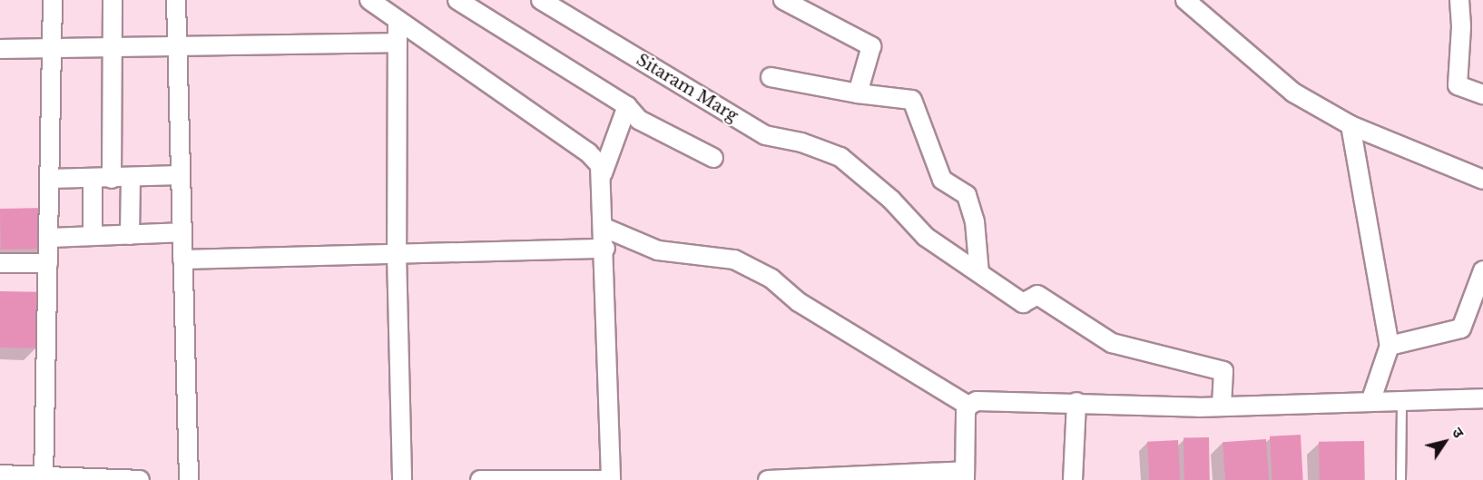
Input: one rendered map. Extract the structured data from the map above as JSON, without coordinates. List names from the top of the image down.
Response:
{
  "streets": {
    "street": ["Sitaram Marg"]
  },
  "north": "top right"
}
